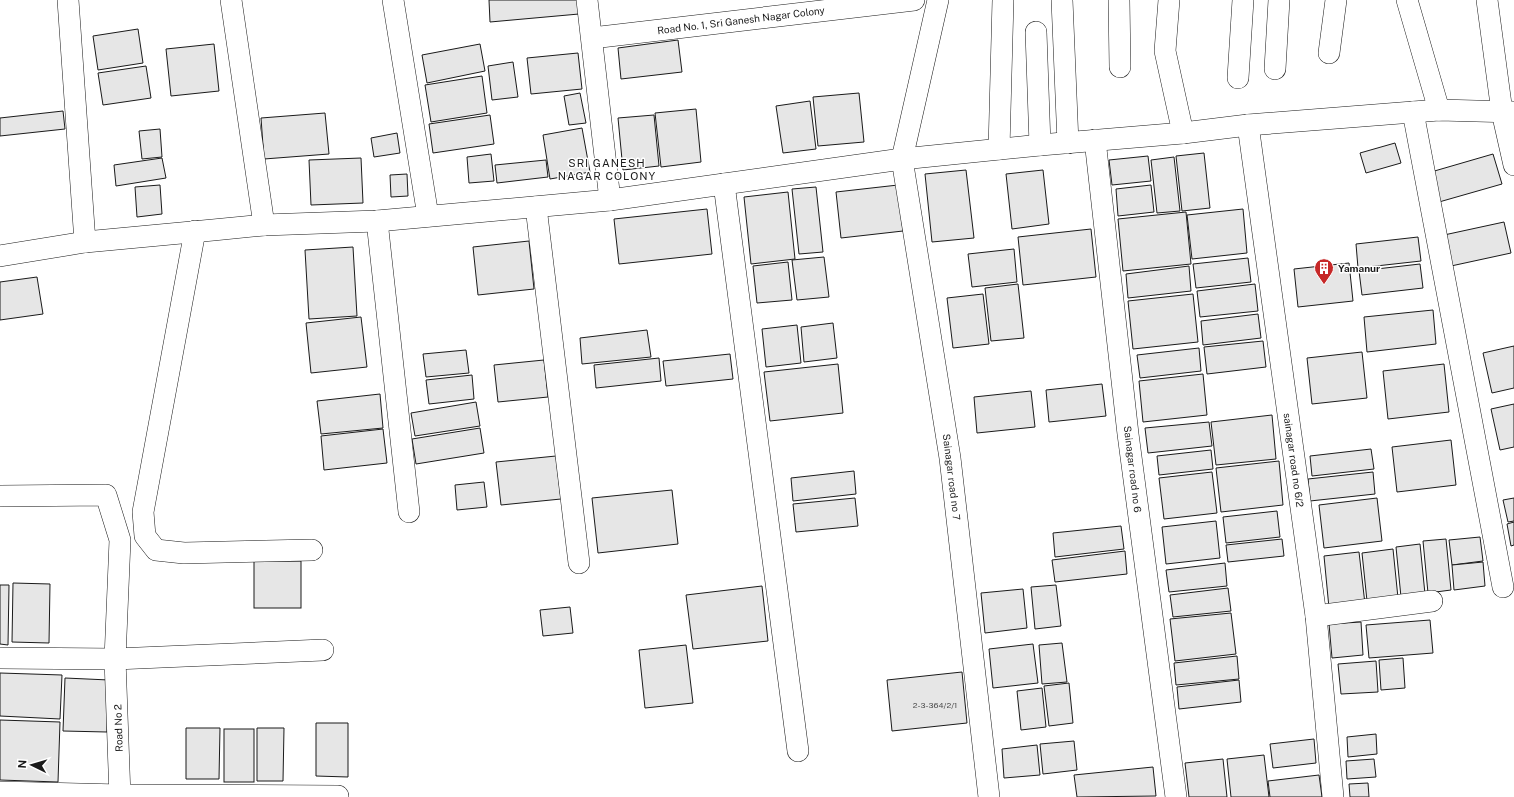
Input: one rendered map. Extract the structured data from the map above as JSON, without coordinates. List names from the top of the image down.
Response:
{
  "streets": {
    "street": [
      "Road No. 1, Sri Ganesh Nagar Colony",
      "sainagar road no 6/2",
      "Sainagar road no 6",
      "Sainagar road no 7",
      "Road No 2"
    ]
  },
  "districts": ["SRI GANESH NAGAR COLONY"],
  "places": {
    "building": ["Yamanur"]
  },
  "house_numbers": ["2-3-364/2/1"],
  "north": "left"
}
